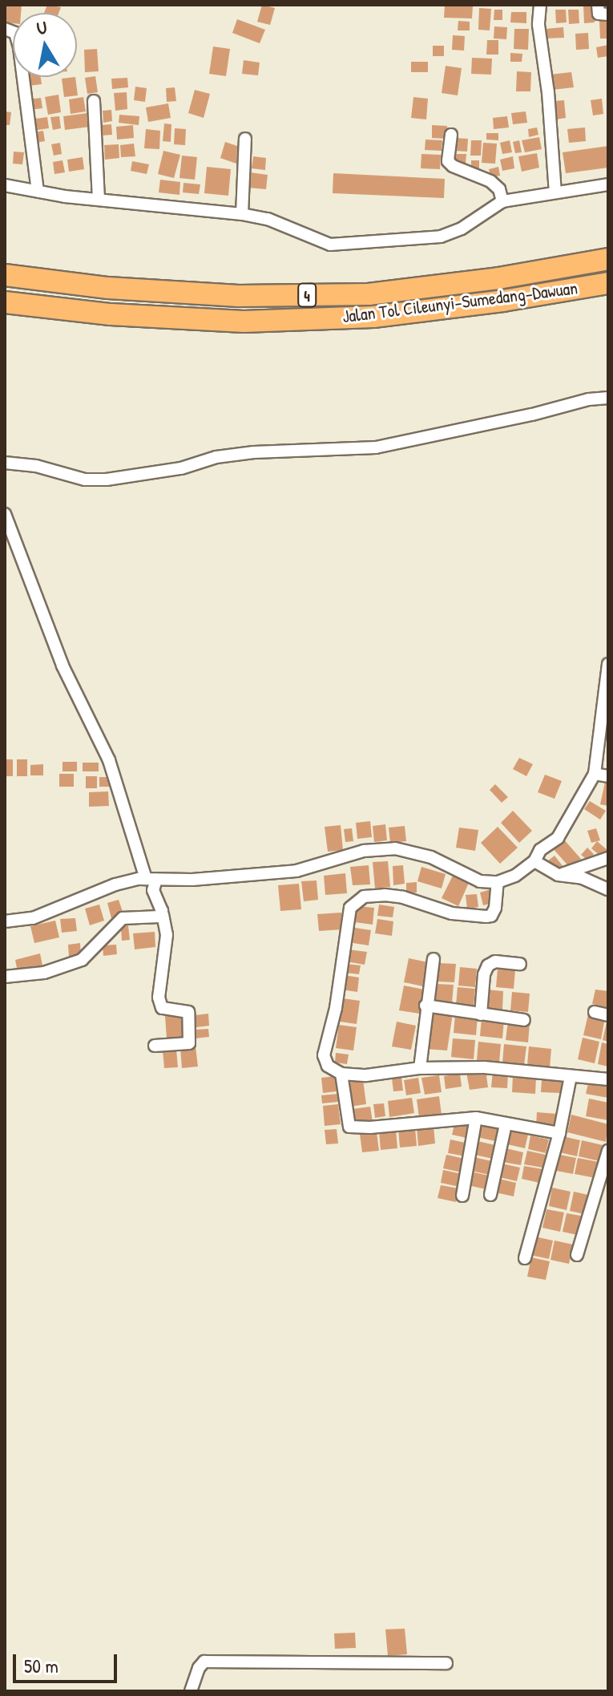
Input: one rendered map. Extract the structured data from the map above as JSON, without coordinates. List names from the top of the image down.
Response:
{
  "streets": {
    "highway": ["4", "Jalan Tol Cileunyi–Sumedang–Dawuan"]
  },
  "scale_bar": "50 m",
  "north": "top"
}
